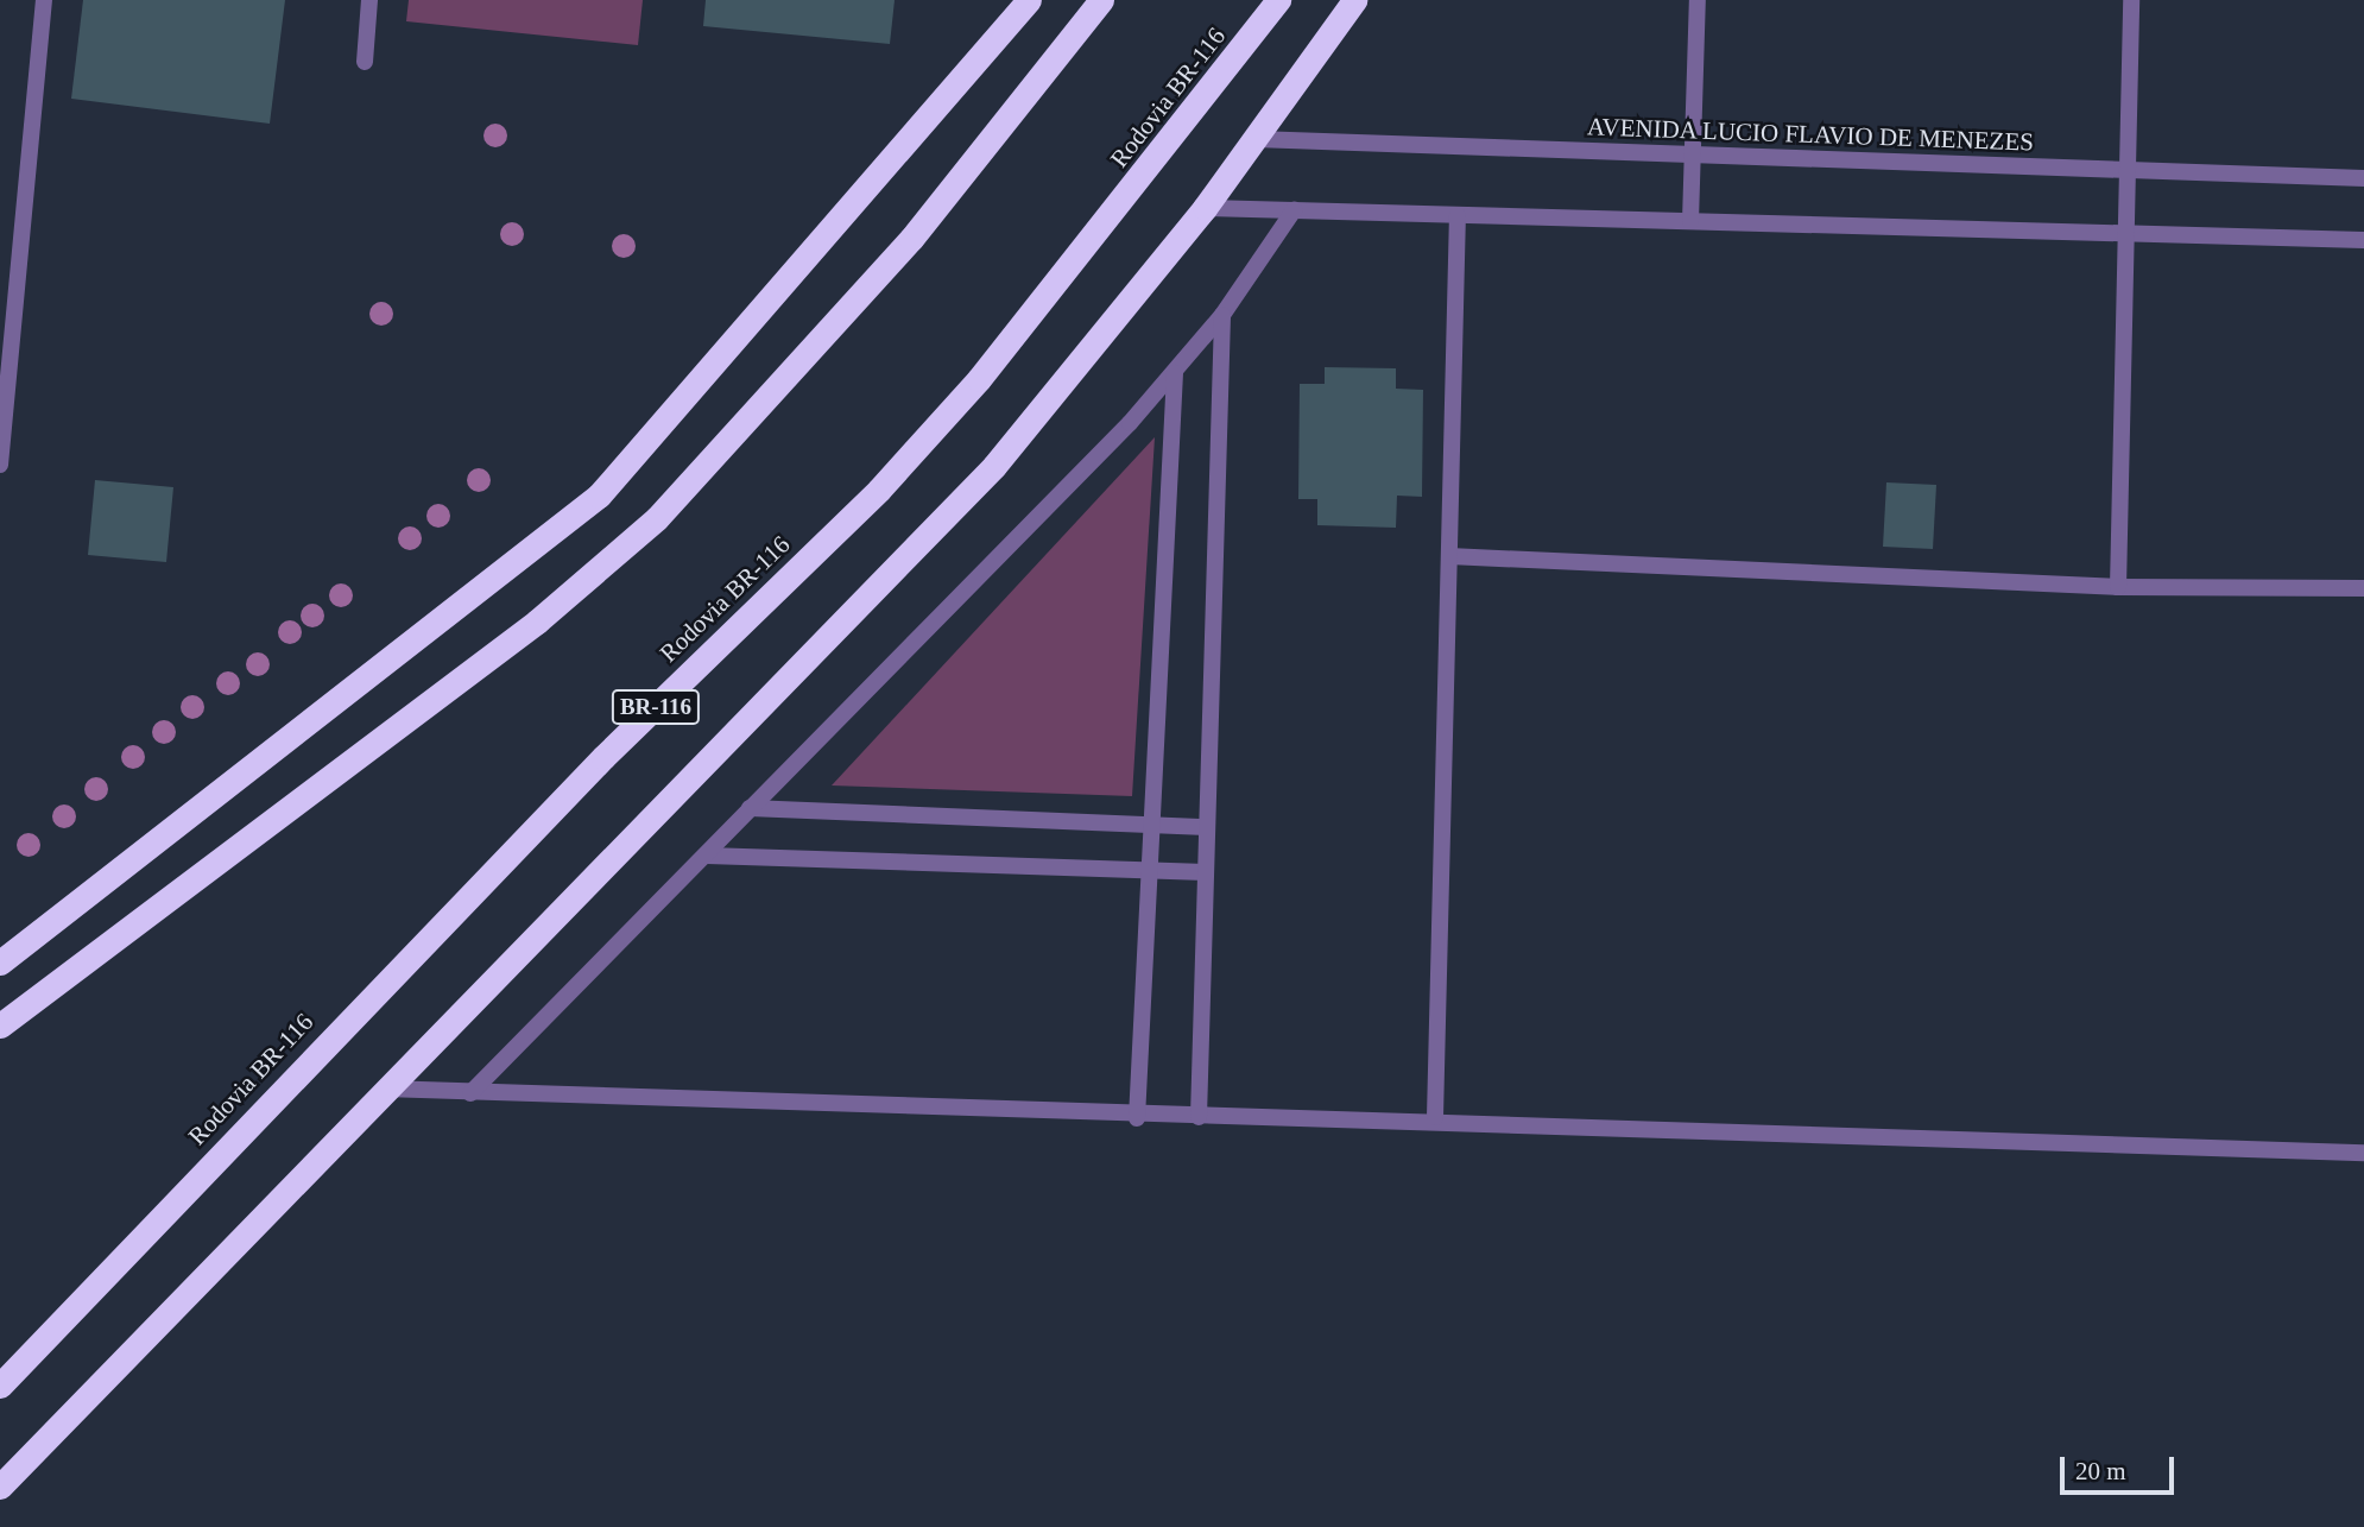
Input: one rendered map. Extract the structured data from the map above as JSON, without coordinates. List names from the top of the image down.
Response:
{
  "streets": {
    "highway": ["Rodovia BR-116", "BR-116"],
    "street": ["AVENIDA LUCIO FLAVIO DE MENEZES"]
  },
  "scale_bar": "20 m"
}
